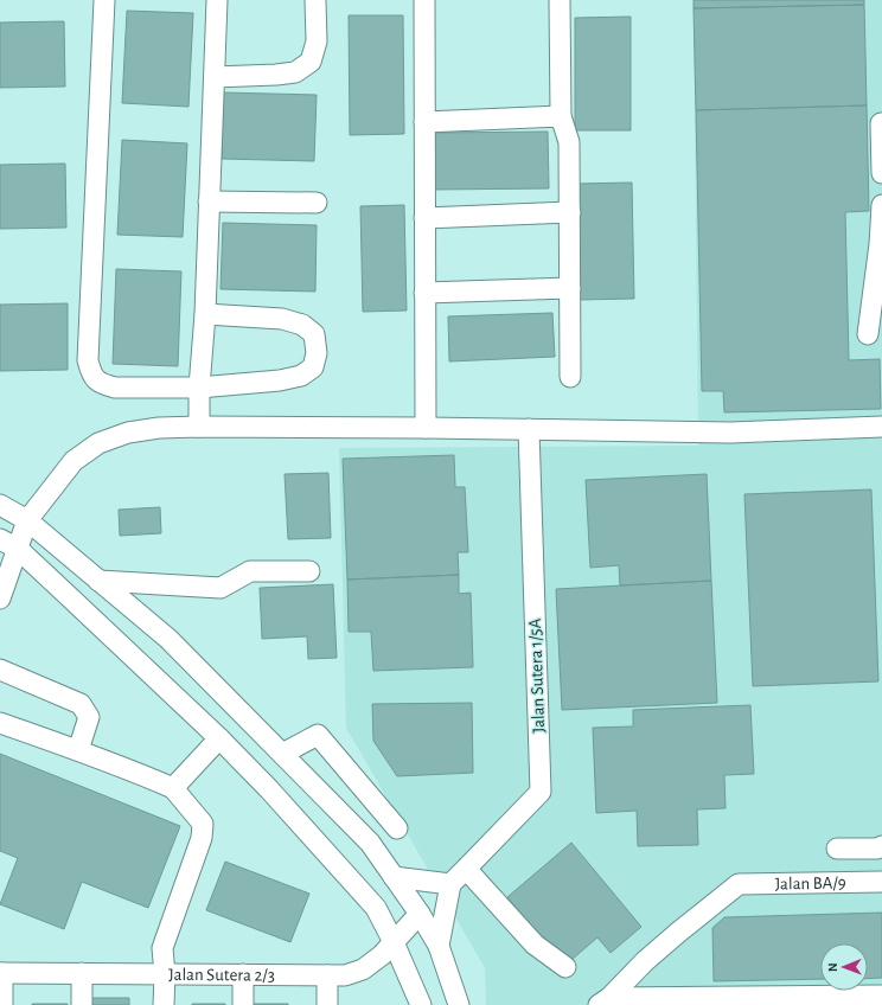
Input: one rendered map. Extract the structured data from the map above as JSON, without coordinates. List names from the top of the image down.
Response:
{
  "streets": {
    "street": ["Jalan Sutera 1/5A", "Jalan BA/9", "Jalan Sutera 2/3"]
  },
  "north": "left"
}
